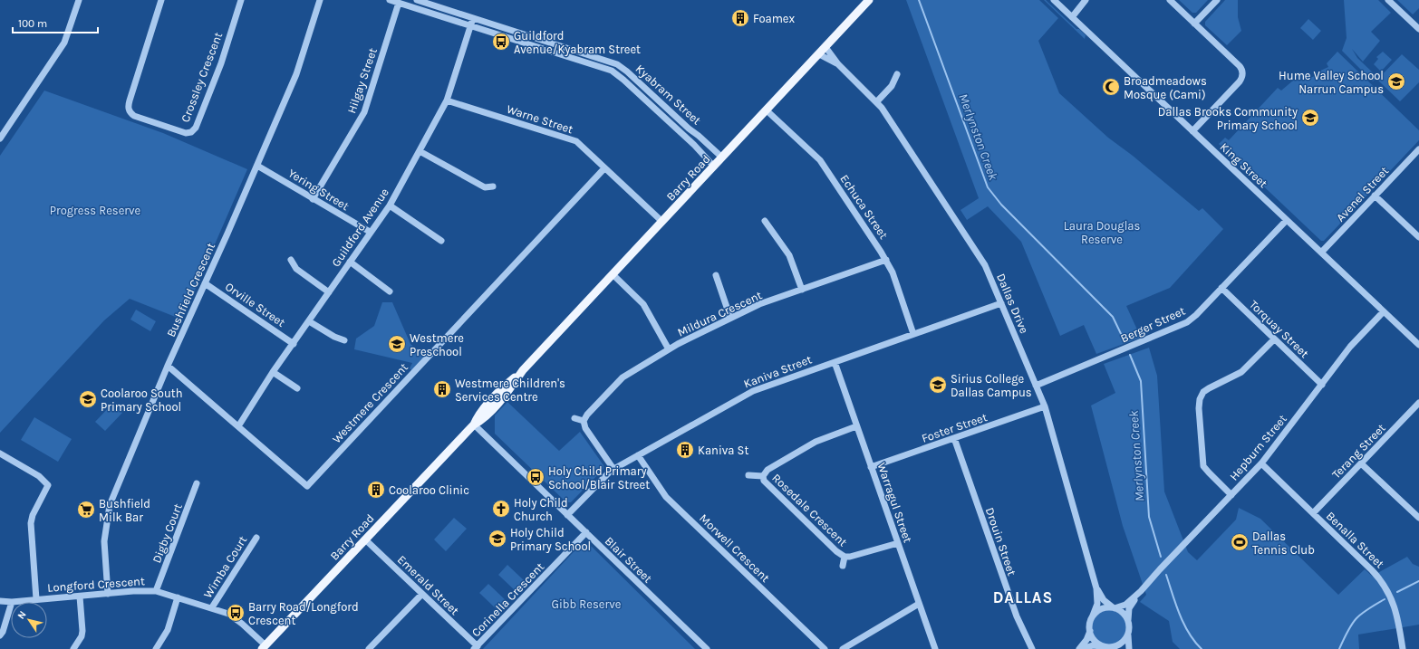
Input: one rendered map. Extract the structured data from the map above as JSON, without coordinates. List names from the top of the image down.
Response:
{
  "streets": {
    "main road": ["Barry Road"],
    "street": [
      "Crossley Crescent",
      "Hilgay Street",
      "Kyabram Street",
      "Warne Street",
      "King Street",
      "Yering Street",
      "Avenel Street",
      "Echuca Street",
      "Guildford Avenue",
      "Bushfield Crescent",
      "Dallas Drive",
      "Orville Street",
      "Mildura Crescent",
      "Berger Street",
      "Torquay Street",
      "Kaniva Street",
      "Westmere Crescent",
      "Foster Street",
      "Hepburn Street",
      "Terang Street",
      "Warragul Street",
      "Rosedale Crescent",
      "Digby Court",
      "Benalla Street",
      "Drouin Street",
      "Morwell Crescent",
      "Blair Street",
      "Wimba Court",
      "Longford Crescent",
      "Emerald Street",
      "Corinella Crescent"
    ]
  },
  "crossings": [
    ["Hilgay Street", "Kyabram Street"],
    ["Hilgay Street", "Yering Street"],
    ["Kyabram Street", "Barry Road"],
    ["Kyabram Street", "Guildford Avenue"],
    ["Warne Street", "Barry Road"],
    ["Warne Street", "Guildford Avenue"],
    ["Warne Street", "Westmere Crescent"],
    ["King Street", "Avenel Street"],
    ["King Street", "Berger Street"],
    ["King Street", "Hepburn Street"],
    ["Barry Road", "Echuca Street"],
    ["Barry Road", "Dallas Drive"],
    ["Barry Road", "Blair Street"],
    ["Barry Road", "Longford Crescent"],
    ["Barry Road", "Emerald Street"],
    ["Yering Street", "Guildford Avenue"],
    ["Yering Street", "Bushfield Crescent"],
    ["Echuca Street", "Mildura Crescent"],
    ["Echuca Street", "Kaniva Street"],
    ["Guildford Avenue", "Orville Street"],
    ["Guildford Avenue", "Westmere Crescent"],
    ["Bushfield Crescent", "Orville Street"],
    ["Bushfield Crescent", "Westmere Crescent"],
    ["Bushfield Crescent", "Longford Crescent"],
    ["Dallas Drive", "Berger Street"],
    ["Dallas Drive", "Kaniva Street"],
    ["Dallas Drive", "Foster Street"],
    ["Dallas Drive", "Hepburn Street"],
    ["Berger Street", "Torquay Street"],
    ["Torquay Street", "Hepburn Street"],
    ["Kaniva Street", "Warragul Street"],
    ["Kaniva Street", "Morwell Crescent"],
    ["Kaniva Street", "Blair Street"],
    ["Foster Street", "Warragul Street"],
    ["Foster Street", "Drouin Street"],
    ["Hepburn Street", "Benalla Street"],
    ["Terang Street", "Benalla Street"],
    ["Warragul Street", "Rosedale Crescent"],
    ["Digby Court", "Longford Crescent"],
    ["Blair Street", "Corinella Crescent"],
    ["Wimba Court", "Longford Crescent"],
    ["Emerald Street", "Corinella Crescent"]
  ],
  "districts": ["DALLAS"],
  "water": ["Merlynston Creek"],
  "parks": ["Progress Reserve", "Laura Douglas Reserve", "Gibb Reserve"],
  "places": {
    "building": [
      "Foamex",
      "Westmere Children's Services Centre",
      "Kaniva St",
      "Coolaroo Clinic"
    ],
    "bus stop": ["Guildford Avenue/Kyabram Street", "Holy Child Primary School/Blair Street", "Barry Road/Longford Crescent"],
    "school or university": [
      "Hume Valley School Narrun Campus",
      "Dallas Brooks Community Primary School",
      "Westmere Preschool",
      "Sirius College Dallas Campus",
      "Coolaroo South Primary School",
      "Holy Child Primary School"
    ],
    "mosque": ["Broadmeadows Mosque (Cami)"],
    "church": ["Holy Child Church"],
    "supermarket": ["Bushfield Milk Bar"],
    "sports": ["Dallas Tennis Club"]
  },
  "scale_bar": "100 m",
  "north": "top left"
}
